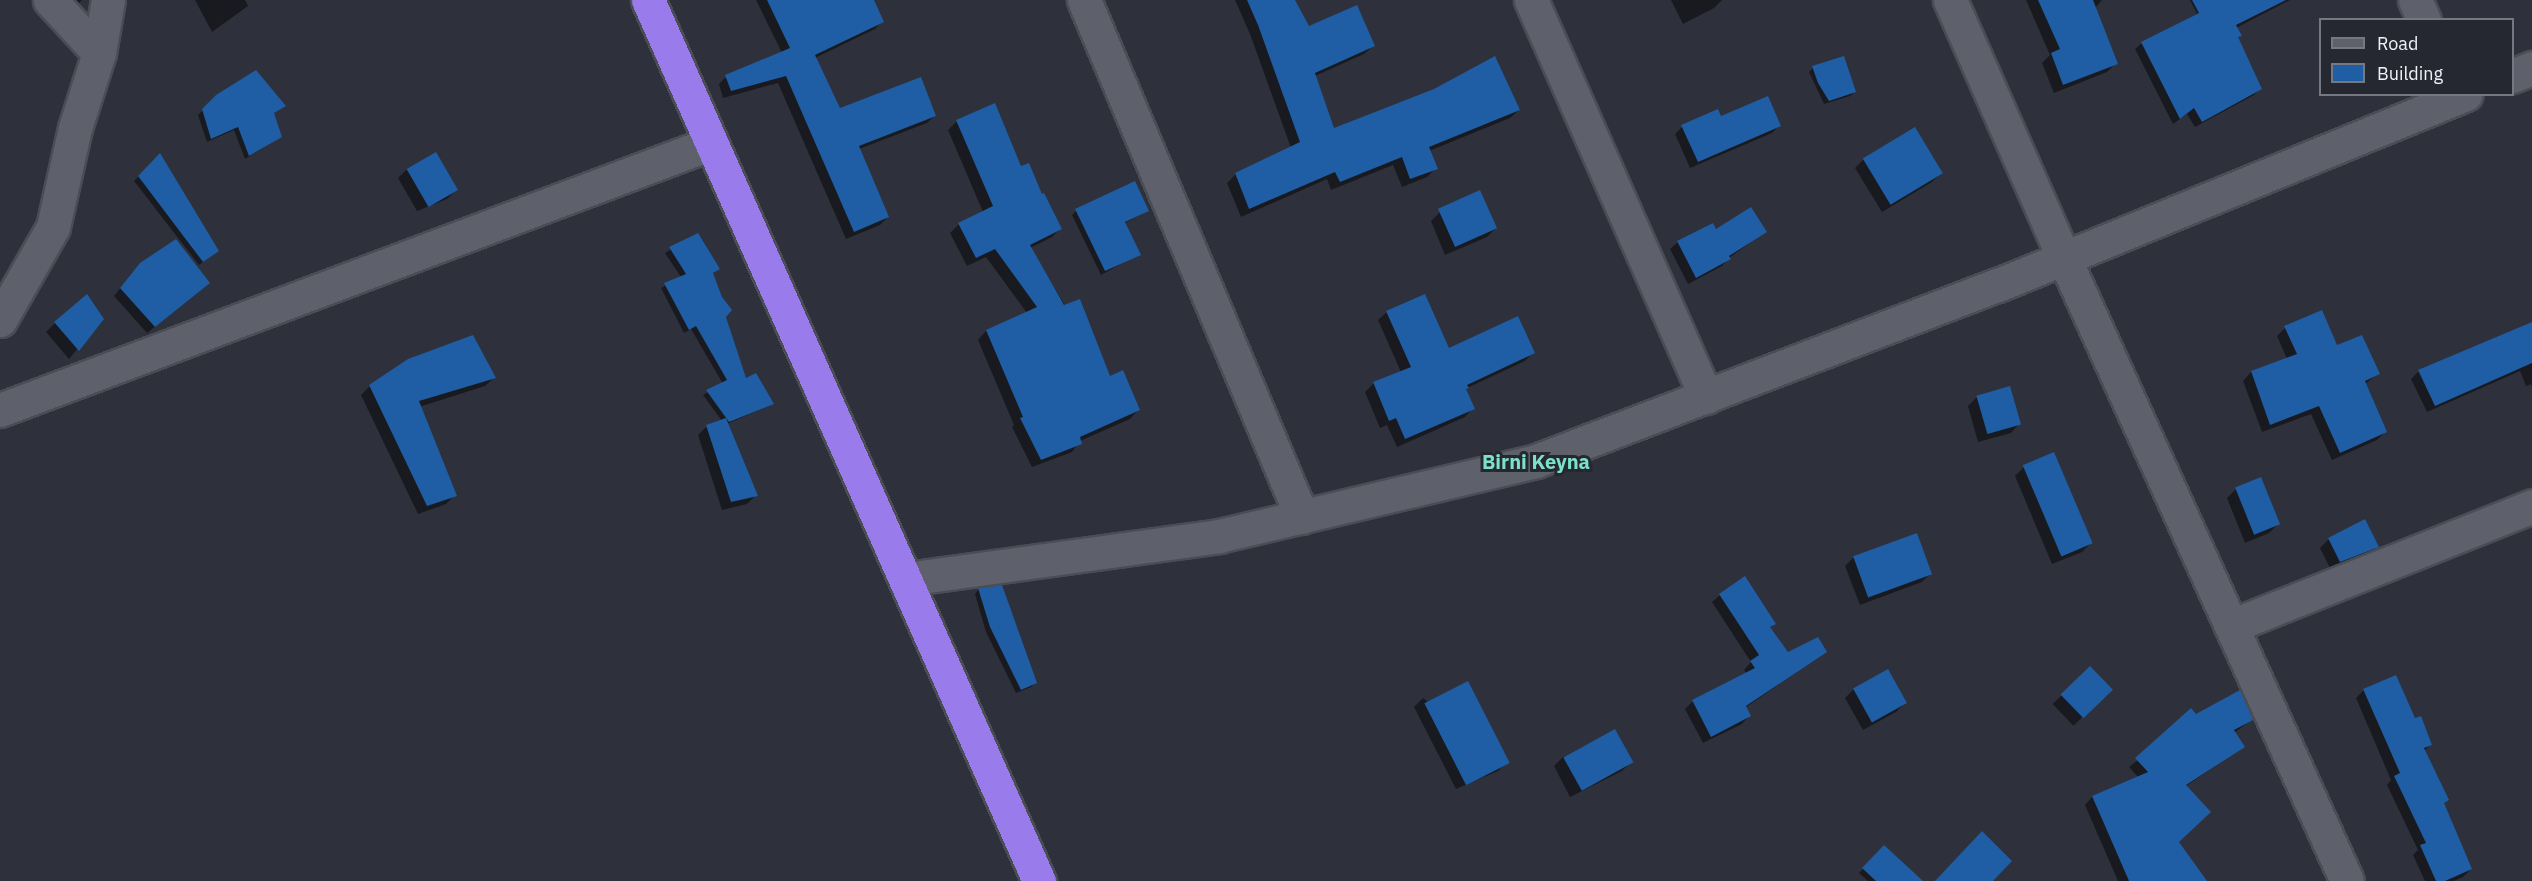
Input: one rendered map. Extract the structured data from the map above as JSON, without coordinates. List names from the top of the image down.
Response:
{
  "districts": ["Birni Keyna"],
  "legend": ["Road", "Building"]
}
